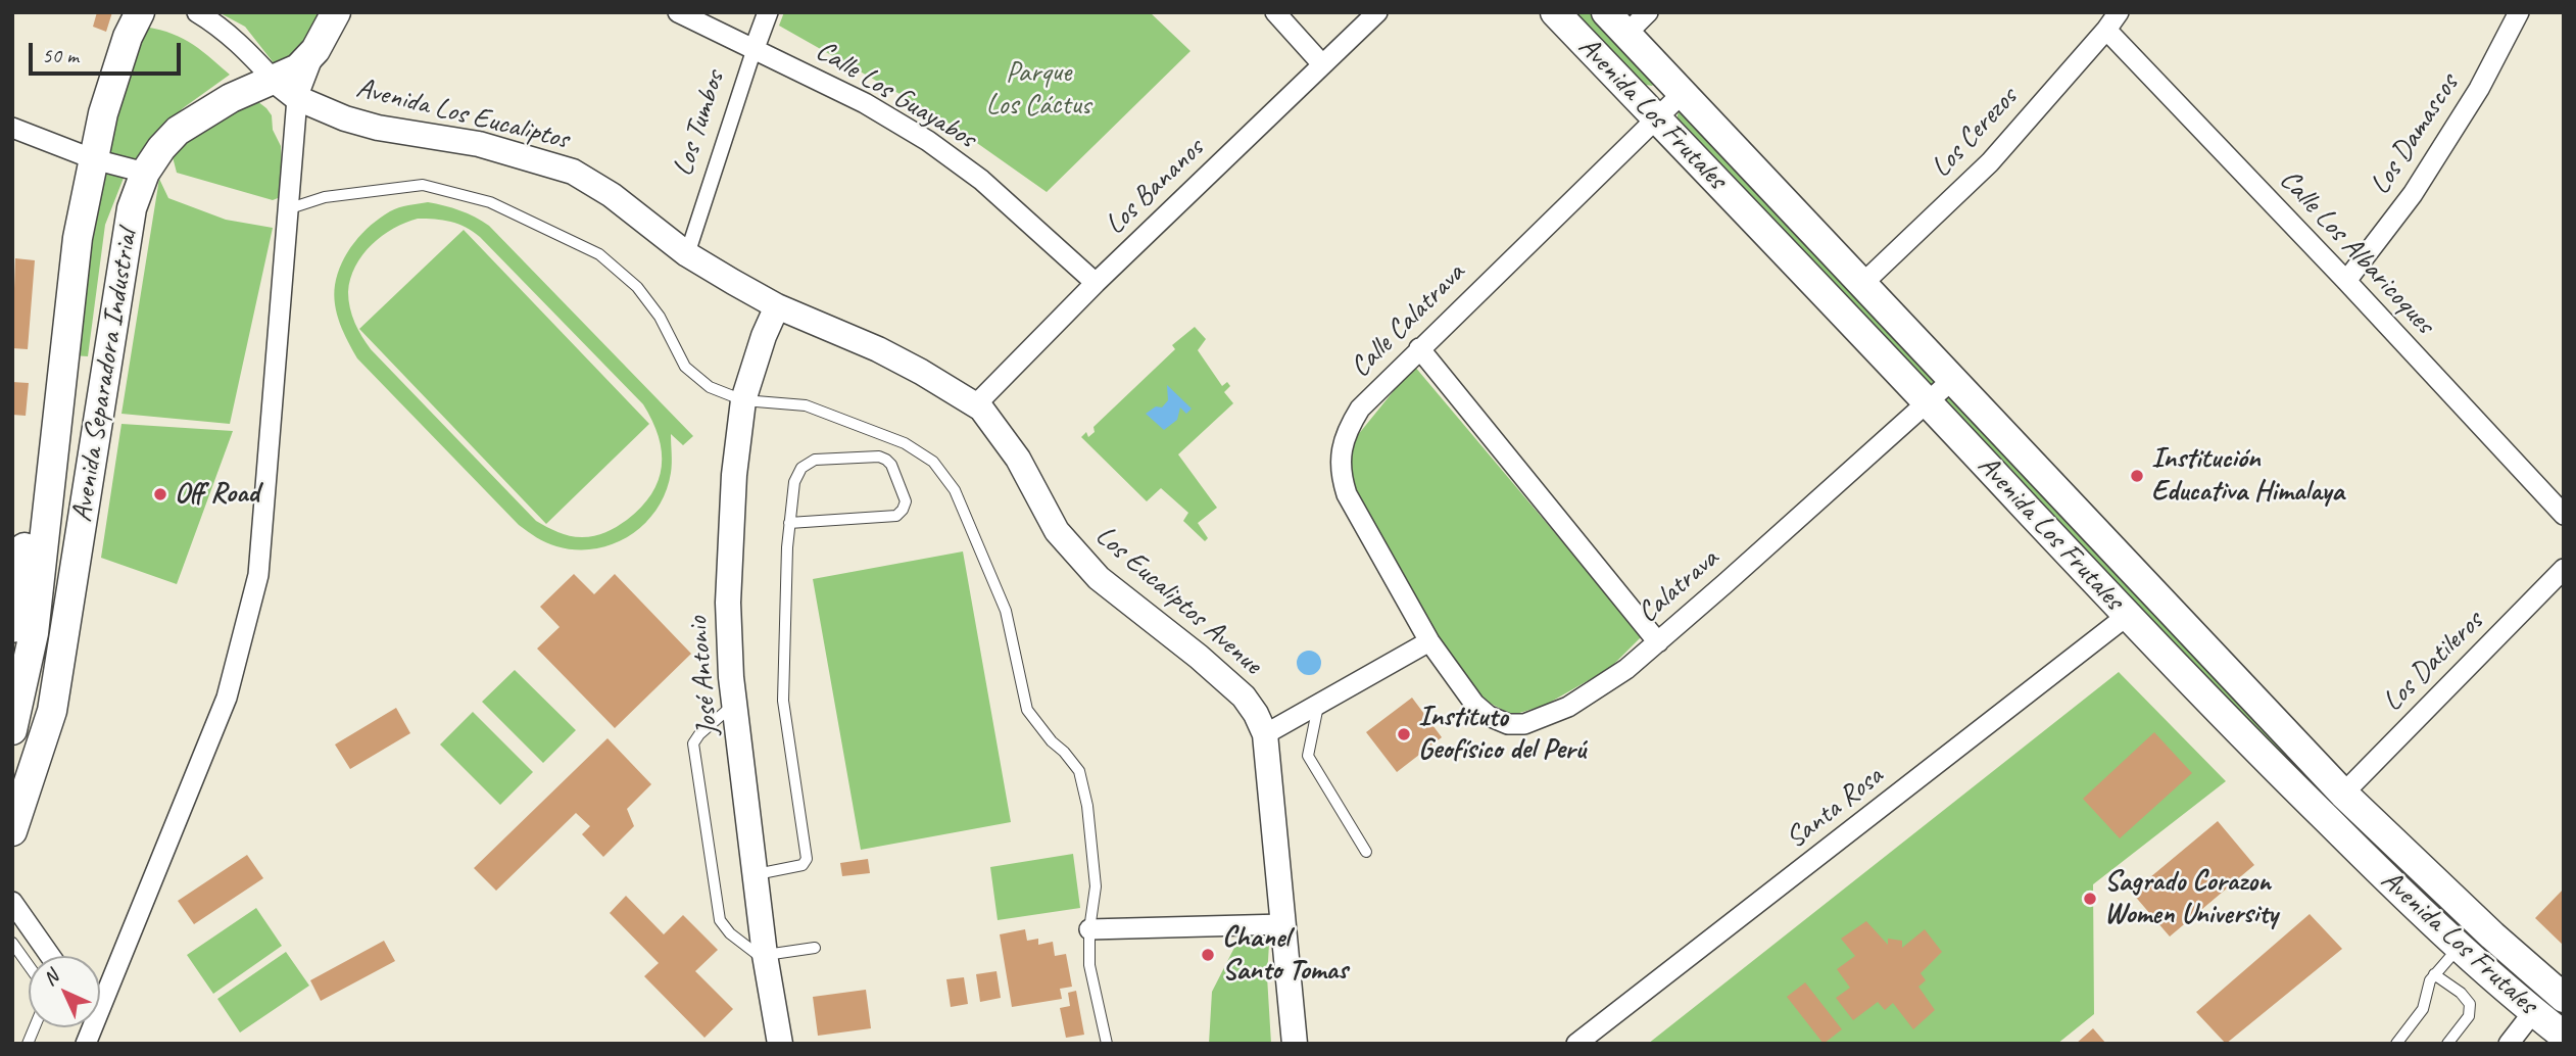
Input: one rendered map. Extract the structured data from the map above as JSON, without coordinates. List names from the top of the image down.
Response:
{
  "streets": {
    "main road": ["Avenida Los Frutales", "Avenida Separadora Industrial"],
    "street": [
      "Calle Los Guayabos",
      "Avenida Los Eucaliptos",
      "Los Tumbos",
      "Los Cerezos",
      "Los Damascos",
      "Los Bananos",
      "Calle Los Albaricoques",
      "Calle Calatrava",
      "Calatrava",
      "Los Eucaliptos Avenue",
      "Los Datileros",
      "José Antonio",
      "Santa Rosa"
    ]
  },
  "crossings": [
    ["Calle Los Guayabos", "Los Tumbos"],
    ["Calle Los Guayabos", "Los Bananos"],
    ["Avenida Los Frutales", "Los Cerezos"],
    ["Avenida Los Frutales", "Calle Calatrava"],
    ["Avenida Los Frutales", "Calatrava"],
    ["Avenida Los Frutales", "Los Datileros"],
    ["Avenida Los Frutales", "Santa Rosa"],
    ["Avenida Los Eucaliptos", "Los Tumbos"],
    ["Avenida Los Eucaliptos", "Avenida Separadora Industrial"],
    ["Avenida Los Eucaliptos", "Los Eucaliptos Avenue"],
    ["Avenida Los Eucaliptos", "José Antonio"],
    ["Los Cerezos", "Calle Los Albaricoques"],
    ["Los Damascos", "Calle Los Albaricoques"],
    ["Los Bananos", "Los Eucaliptos Avenue"],
    ["Calle Calatrava", "Calatrava"],
    ["Los Eucaliptos Avenue", "José Antonio"]
  ],
  "parks": ["Parque Los Cáctus"],
  "places": [
    "Institución Educativa Himalaya",
    "Off Road",
    "Instituto Geofísico del Perú",
    "Sagrado Corazon Women University",
    "Chanel Santo Tomas"
  ],
  "scale_bar": "50 m",
  "north": "top left"
}
